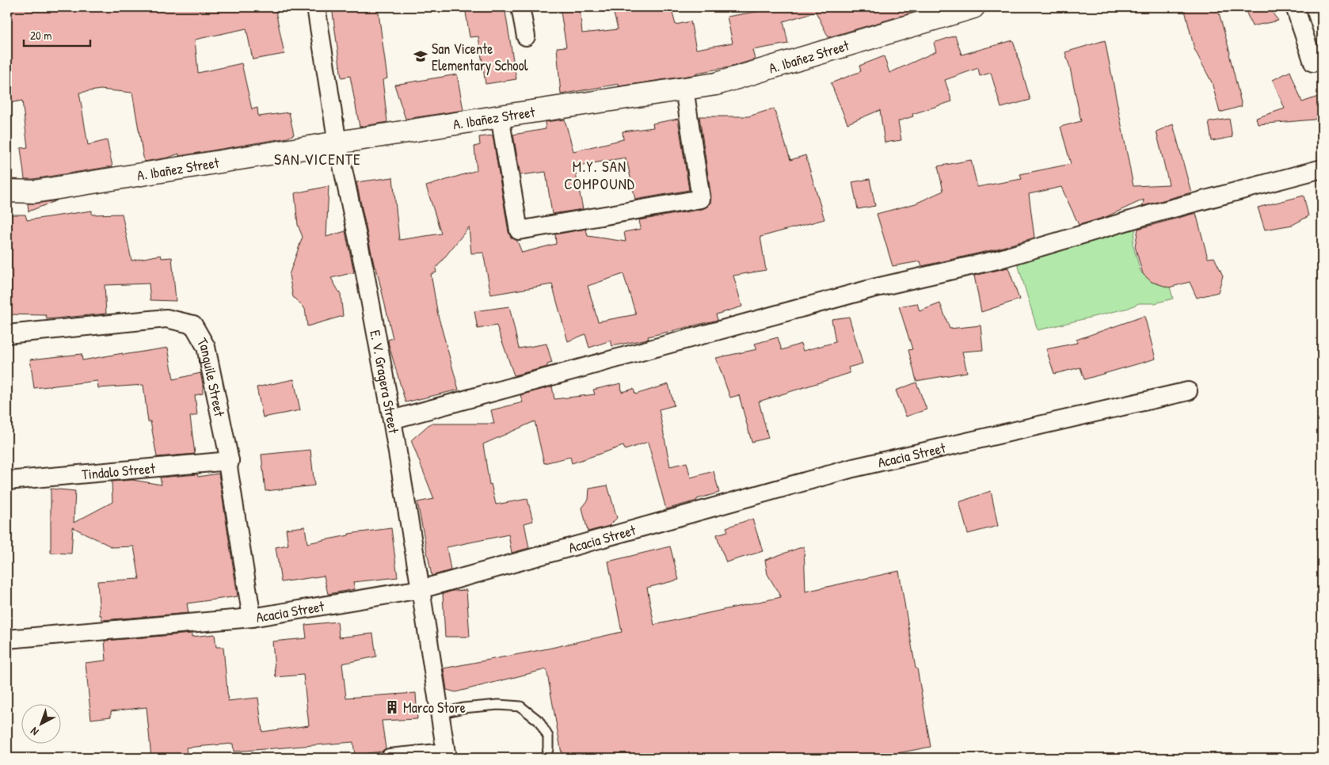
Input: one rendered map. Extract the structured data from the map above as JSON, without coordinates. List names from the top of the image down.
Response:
{
  "streets": {
    "street": [
      "A. Ibañez Street",
      "Tanguile Street",
      "E. V. Gragera Street",
      "Acacia Street",
      "Tindalo Street"
    ]
  },
  "crossings": [
    ["A. Ibañez Street", "E. V. Gragera Street"],
    ["Tanguile Street", "Acacia Street"],
    ["Tanguile Street", "Tindalo Street"],
    ["E. V. Gragera Street", "Acacia Street"]
  ],
  "districts": ["SAN VICENTE", "M.Y. SAN COMPOUND"],
  "places": {
    "school or university": ["San Vicente Elementary School"],
    "building": ["Marco Store"]
  },
  "scale_bar": "20 m",
  "north": "bottom left"
}
